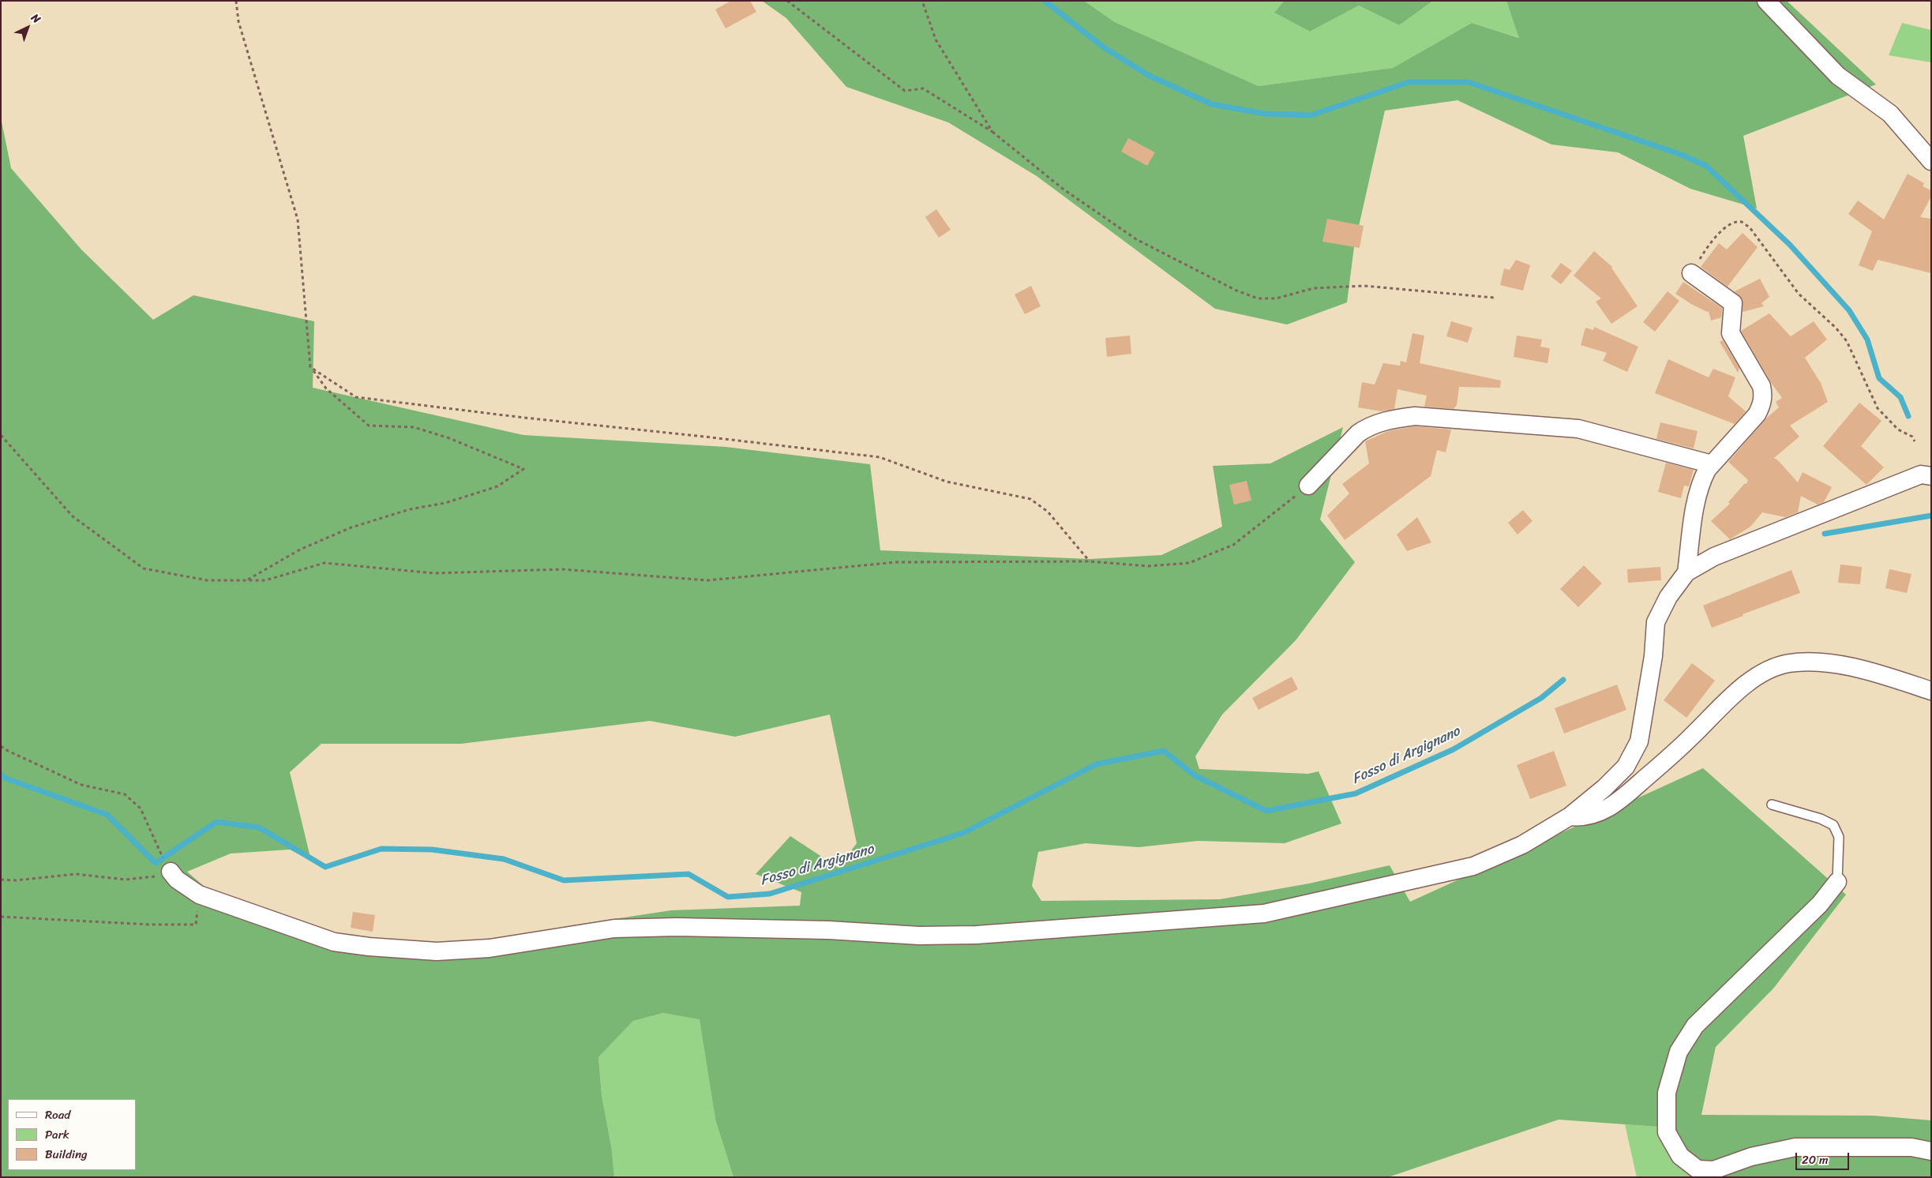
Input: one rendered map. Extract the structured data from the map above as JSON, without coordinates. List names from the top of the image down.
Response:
{
  "water": ["Fosso di Argignano"],
  "legend": ["Road", "Park", "Building"],
  "scale_bar": "20 m",
  "north": "top right"
}
